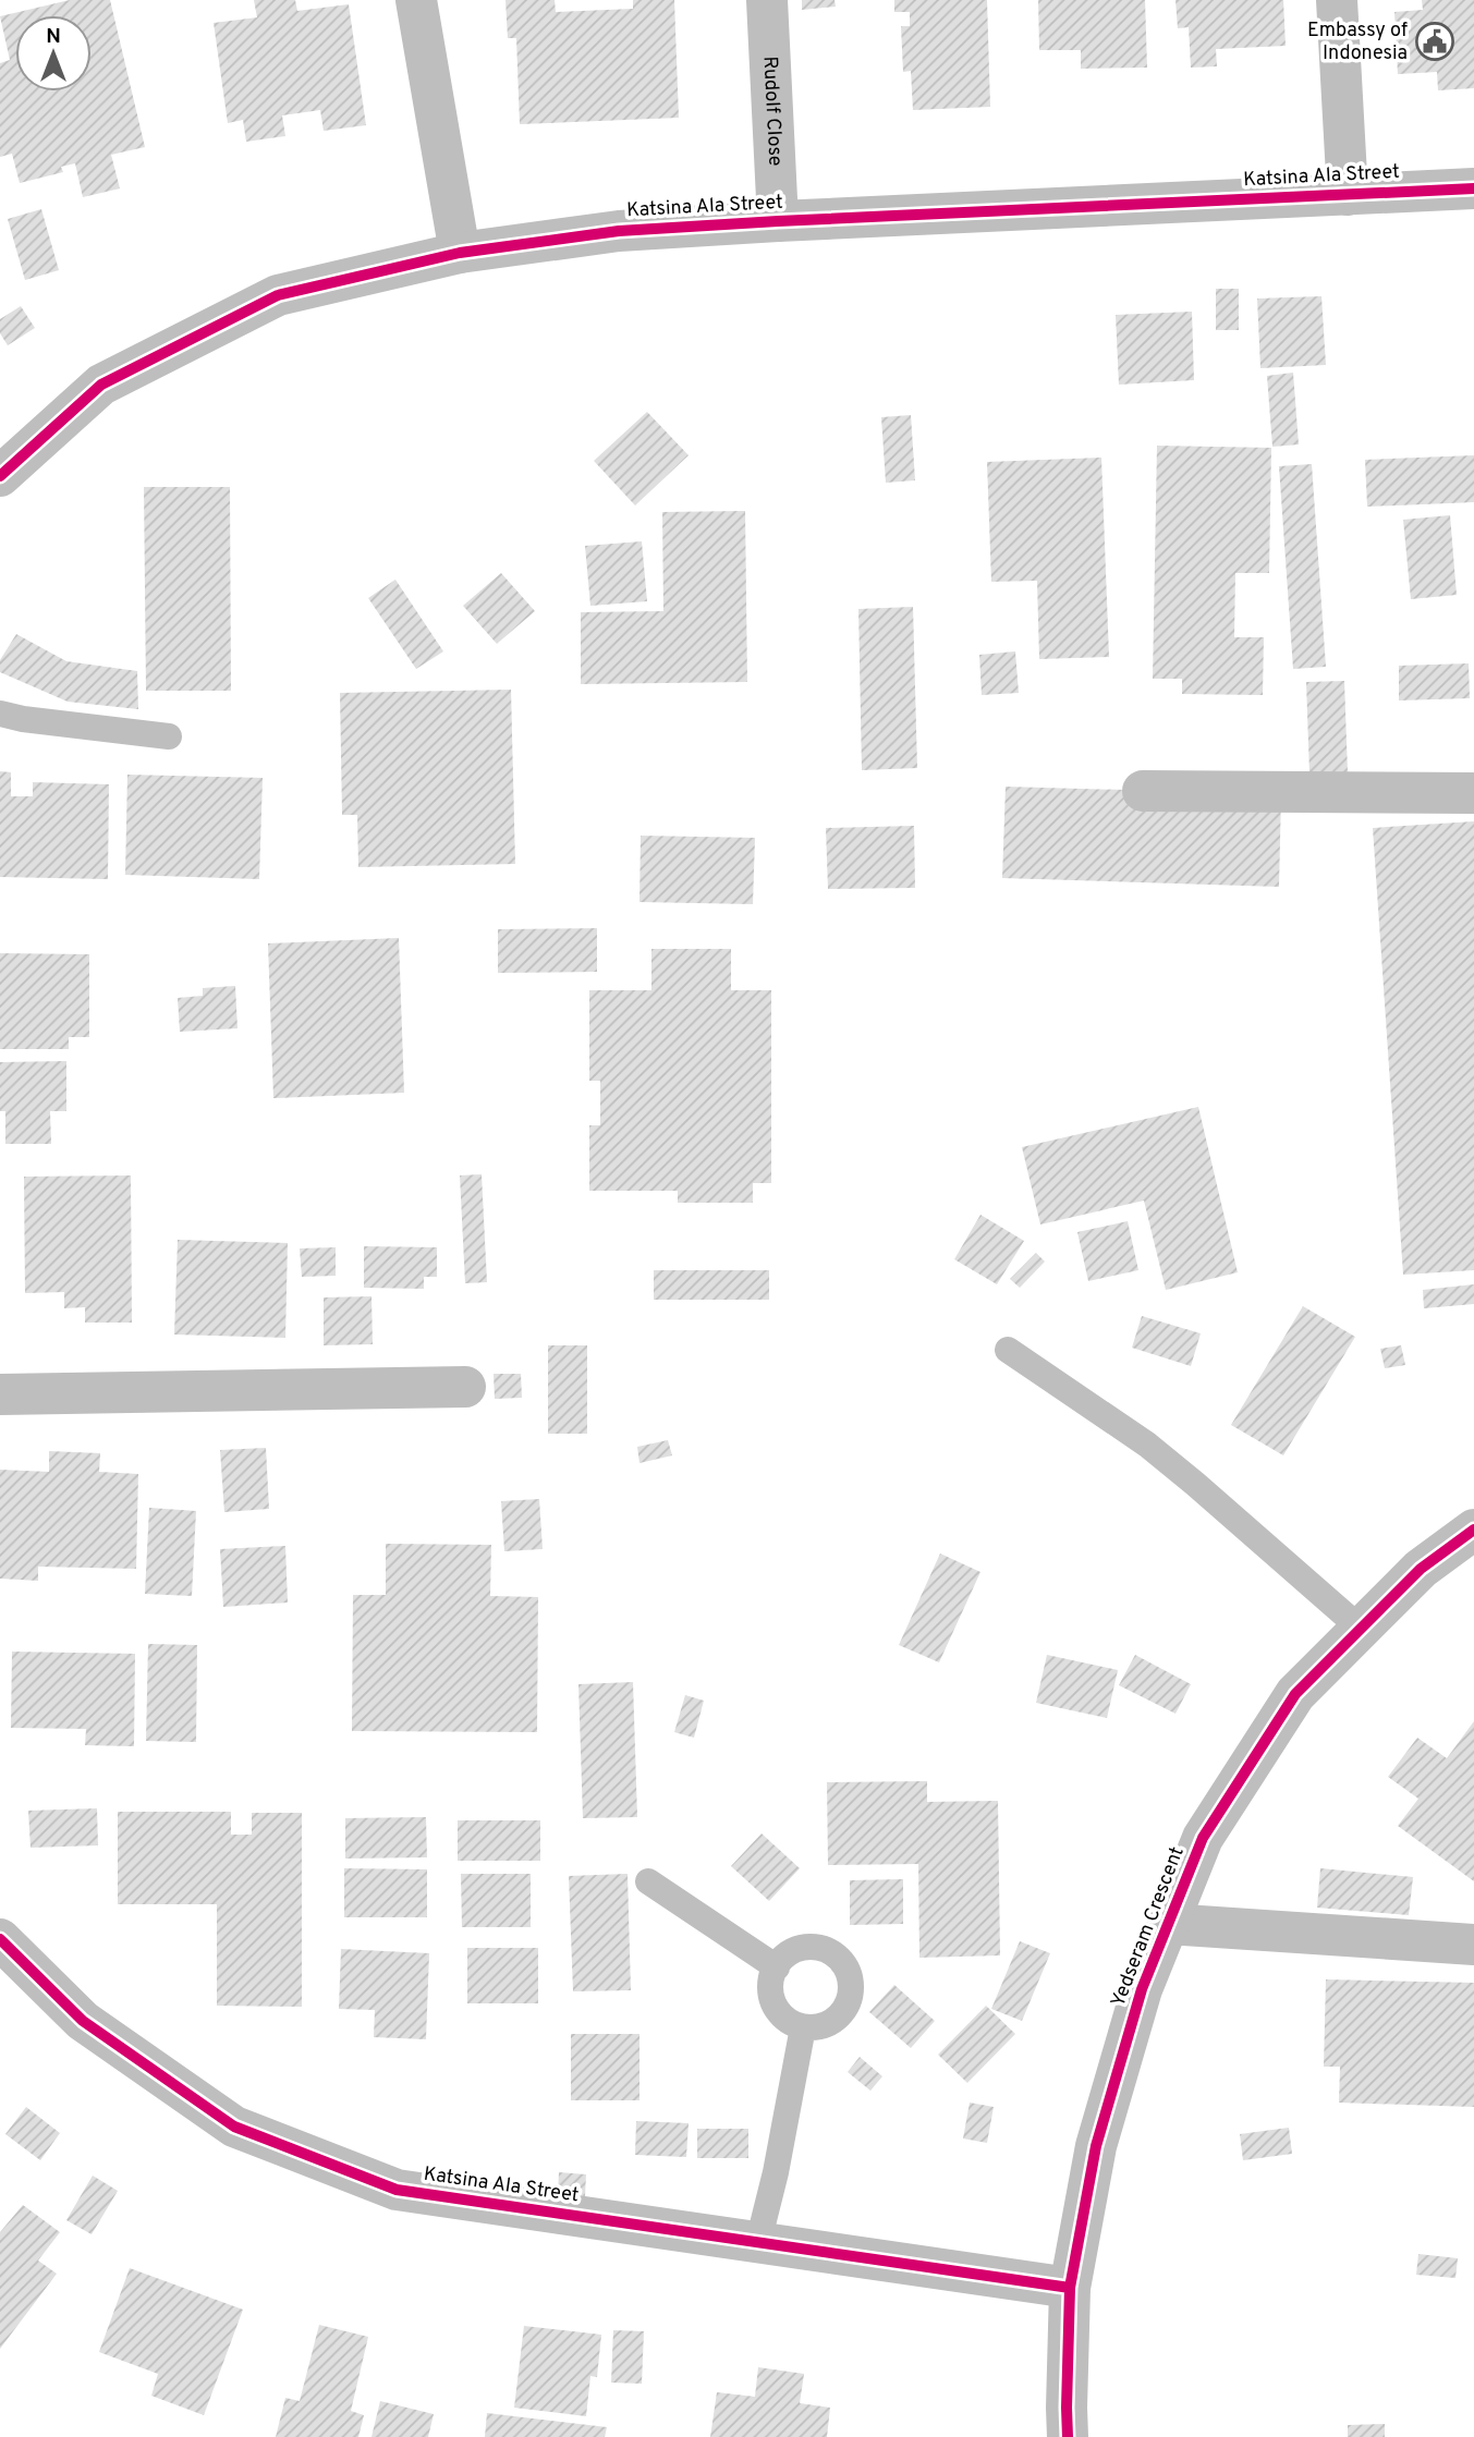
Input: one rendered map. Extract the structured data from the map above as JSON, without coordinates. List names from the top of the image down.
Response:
{
  "streets": {
    "street": ["Rudolf Close", "Katsina Ala Street", "Yedseram Crescent"]
  },
  "crossings": [
    ["Rudolf Close", "Katsina Ala Street"],
    ["Katsina Ala Street", "Yedseram Crescent"]
  ],
  "places": {
    "public building": ["Embassy of Indonesia"]
  },
  "north": "top"
}
